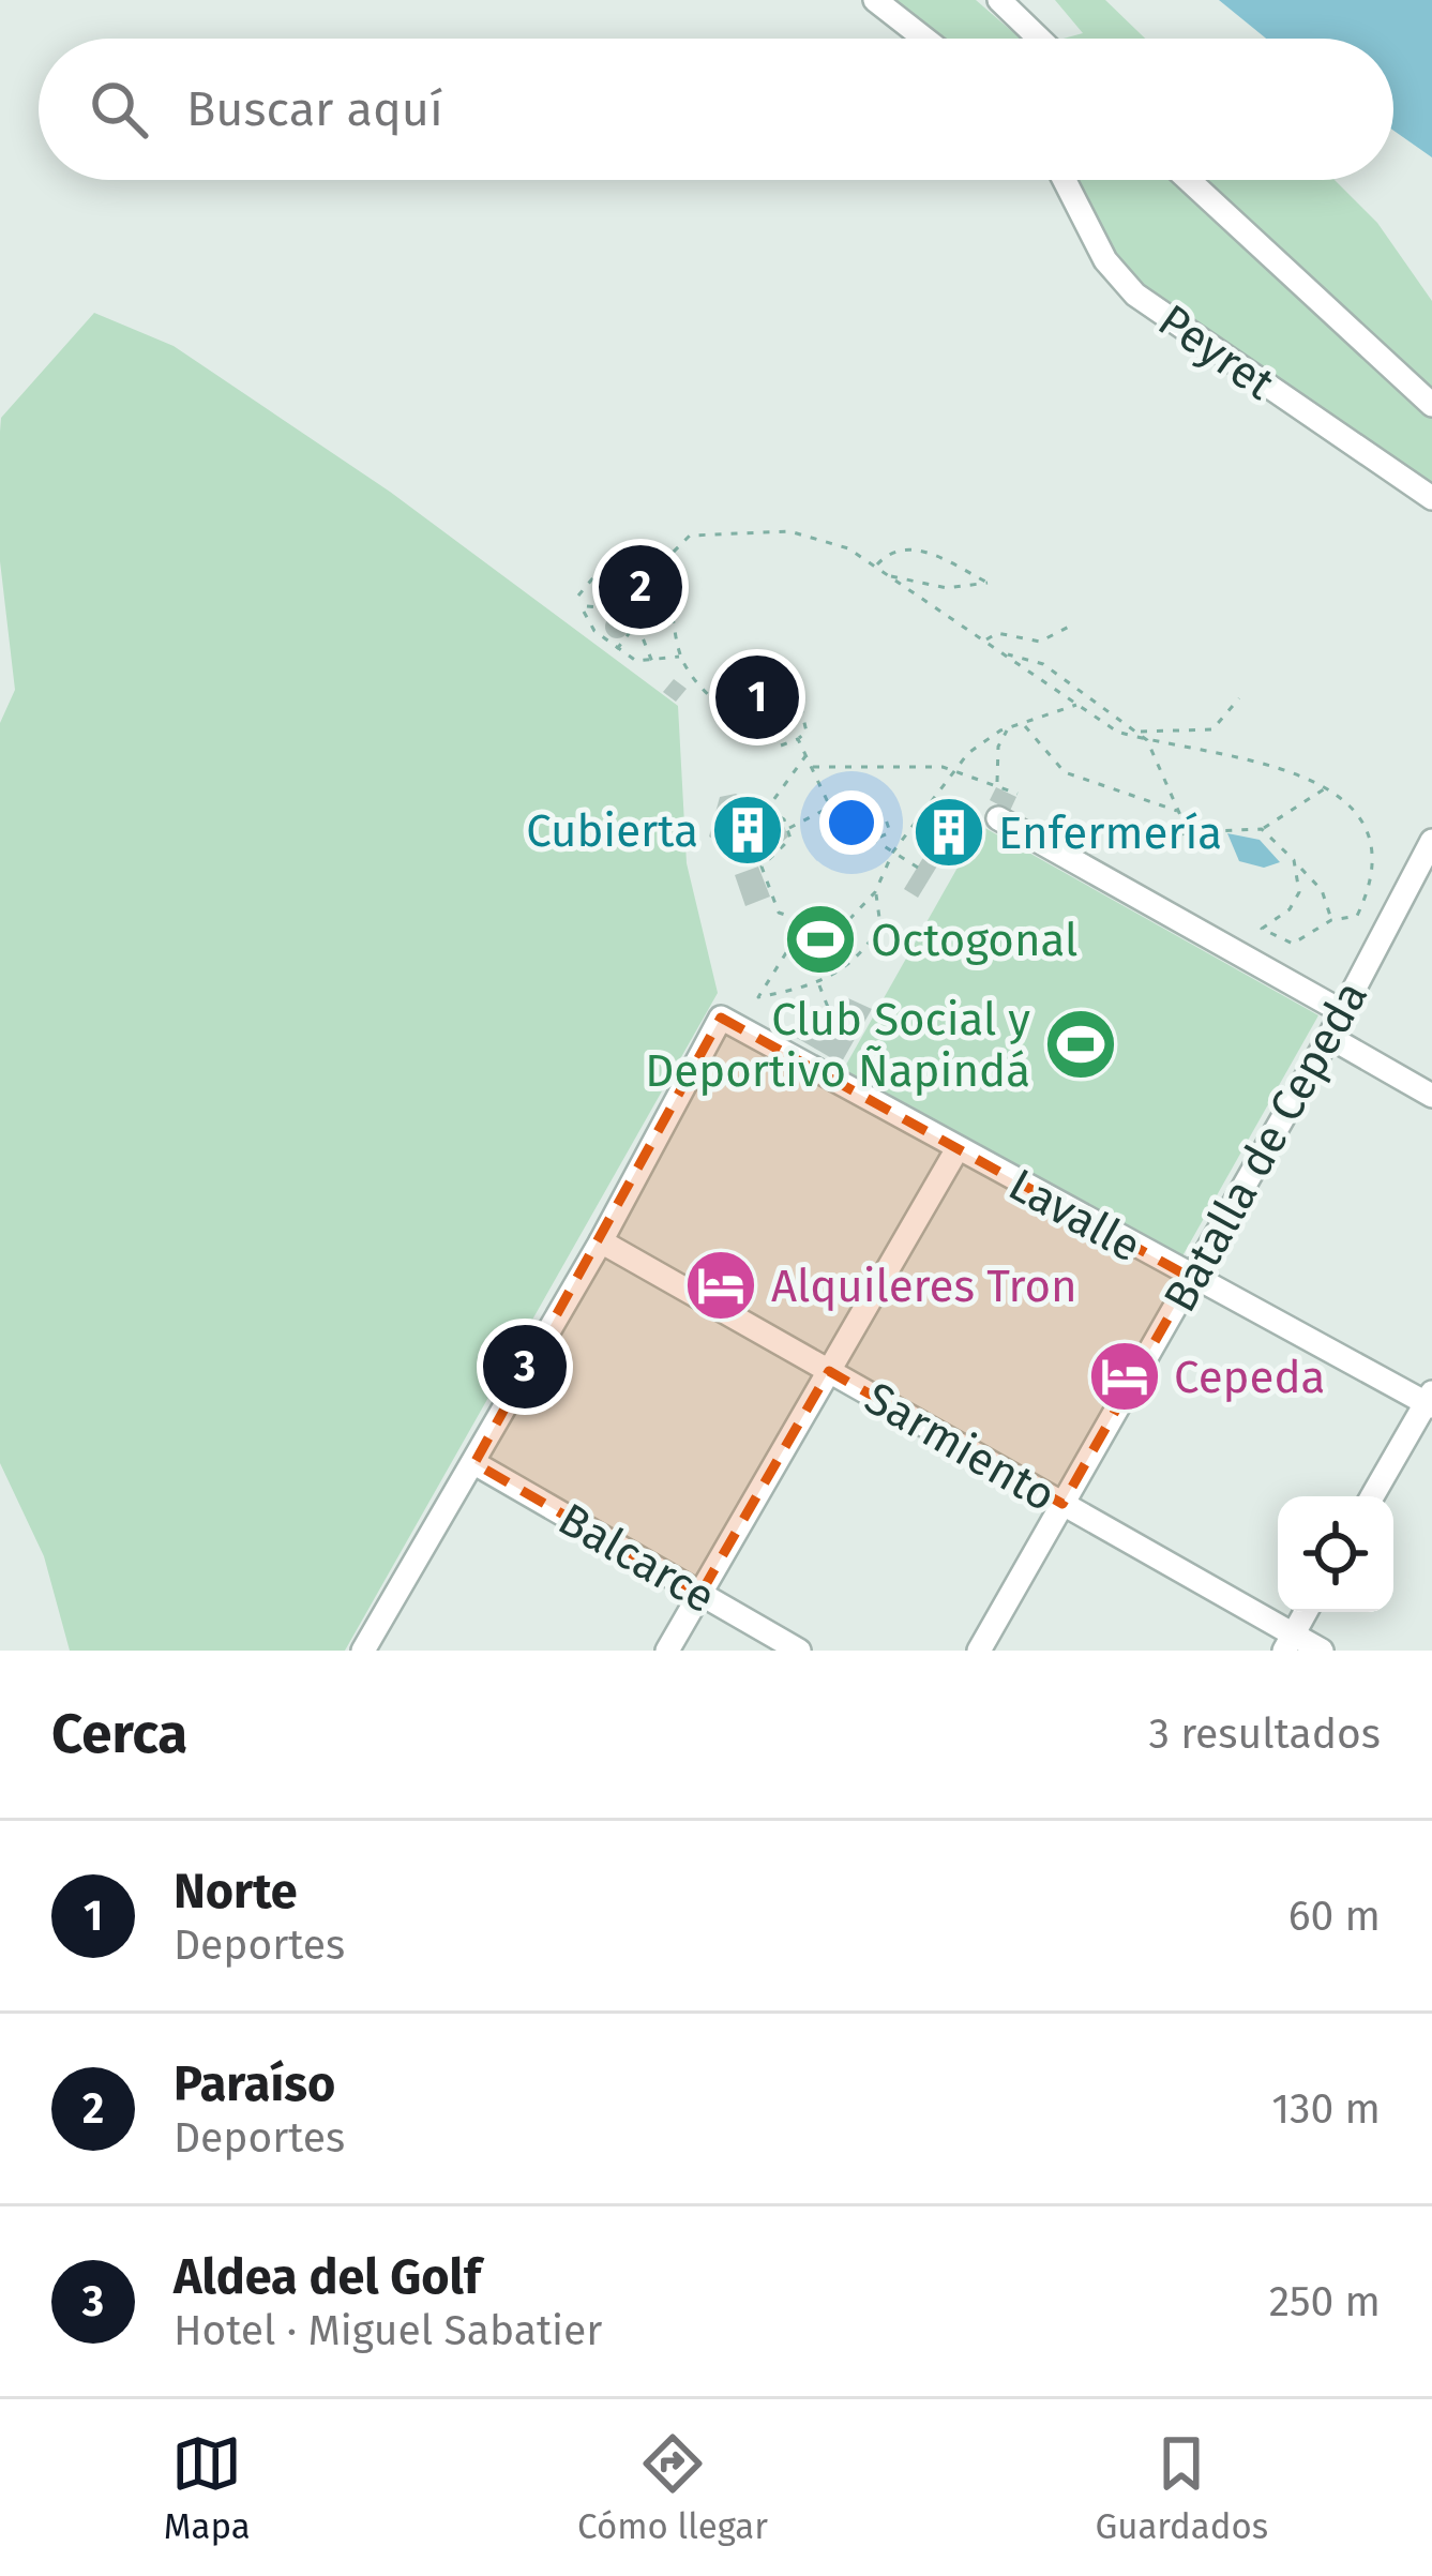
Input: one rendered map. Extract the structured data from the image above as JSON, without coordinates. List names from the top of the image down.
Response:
{
  "streets": {
    "street": [
      "Peyret",
      "Batalla de Cepeda",
      "Lavalle",
      "Sarmiento",
      "Balcarce"
    ]
  },
  "crossings": [
    ["Batalla de Cepeda", "Lavalle"],
    ["Batalla de Cepeda", "Sarmiento"],
    ["Lavalle", "Sarmiento"]
  ],
  "places": {
    "building": ["Cubierta", "Enfermería"],
    "sports": ["Octogonal", "Club Social y Deportivo Ñapindá"],
    "hotel": ["Alquileres Tron", "Cepeda"]
  },
  "page": {
    "search": "Buscar aquí",
    "pins": ["2", "1", "3"],
    "heading": ["Cerca", "3 resultados"],
    "list": [
      {
        "mark": "1",
        "name": "Norte",
        "note": "Deportes",
        "value": "60 m"
      },
      {
        "mark": "2",
        "name": "Paraíso",
        "note": "Deportes",
        "value": "130 m"
      },
      {
        "mark": "3",
        "name": "Aldea del Golf",
        "note": "Hotel · Miguel Sabatier",
        "value": "250 m"
      }
    ],
    "nav": ["Mapa", "Cómo llegar", "Guardados"]
  }
}
